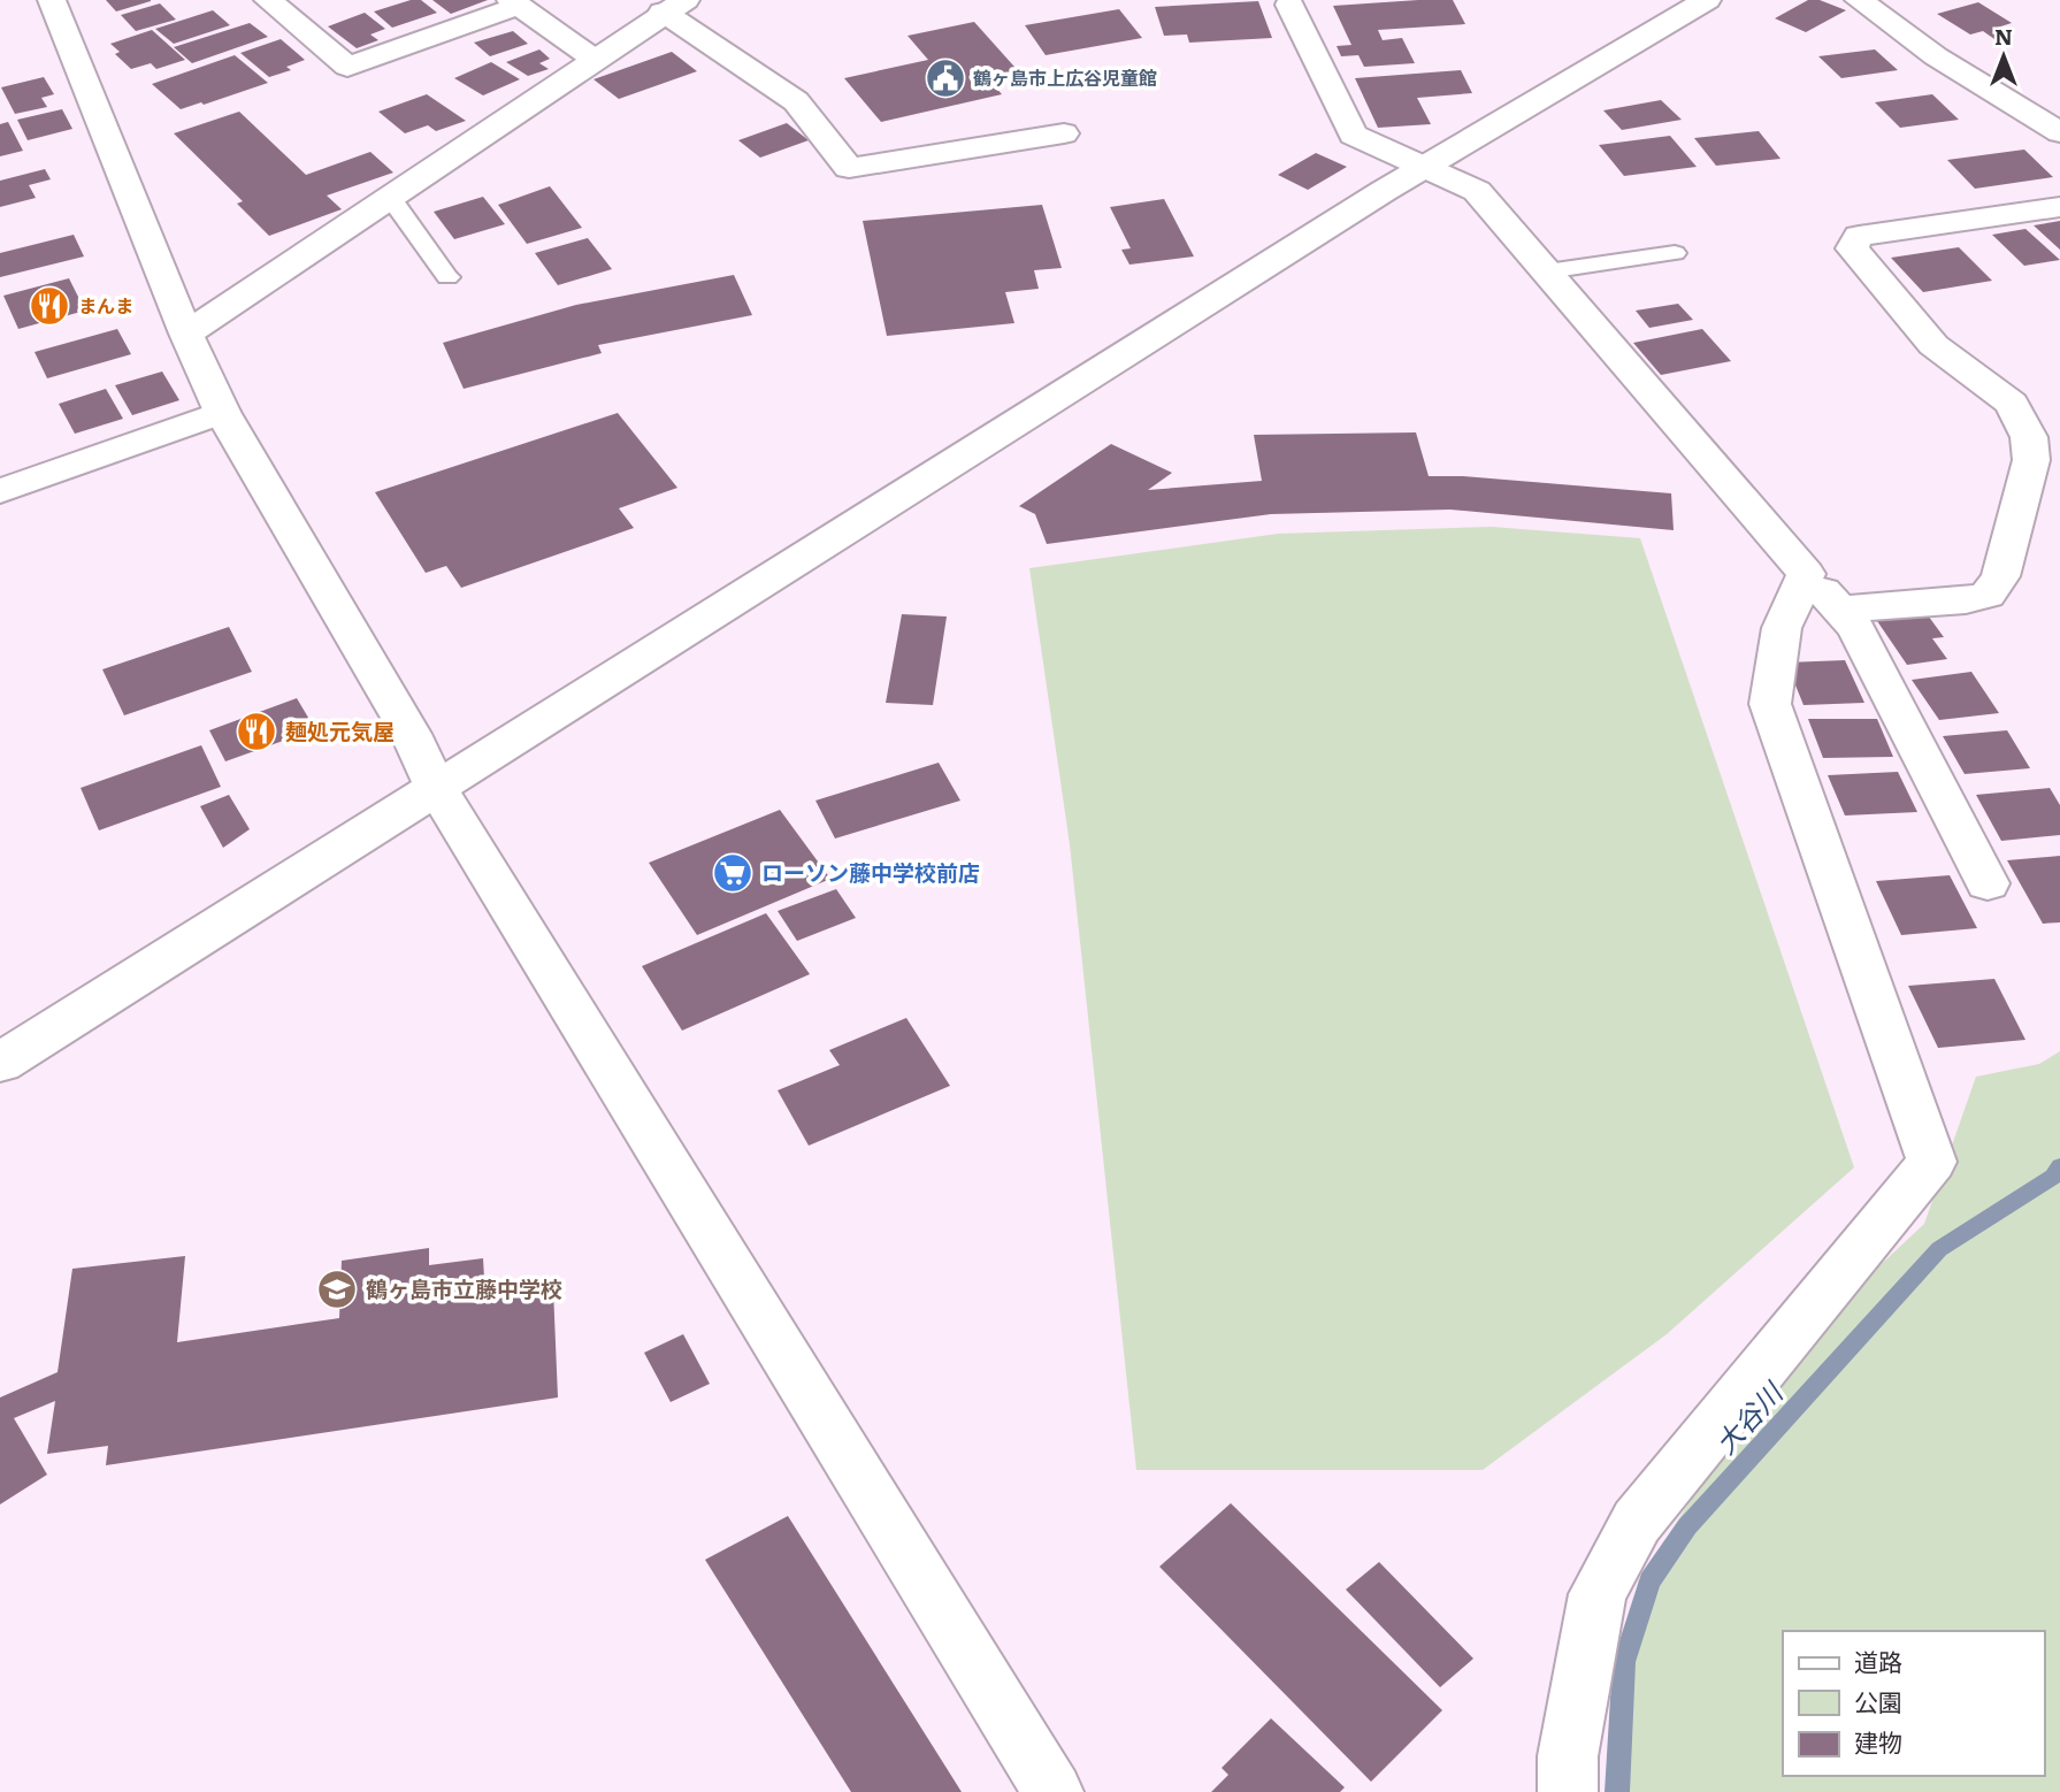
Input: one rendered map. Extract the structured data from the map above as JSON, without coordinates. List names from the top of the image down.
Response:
{
  "water": ["大谷川"],
  "places": {
    "public building": ["鶴ヶ島市上広谷児童館"],
    "restaurant": ["まんま", "麺処元気屋"],
    "supermarket": ["ローソン藤中学校前店"],
    "school or university": ["鶴ヶ島市立藤中学校"]
  },
  "legend": ["道路", "公園", "建物"],
  "north": "top"
}
